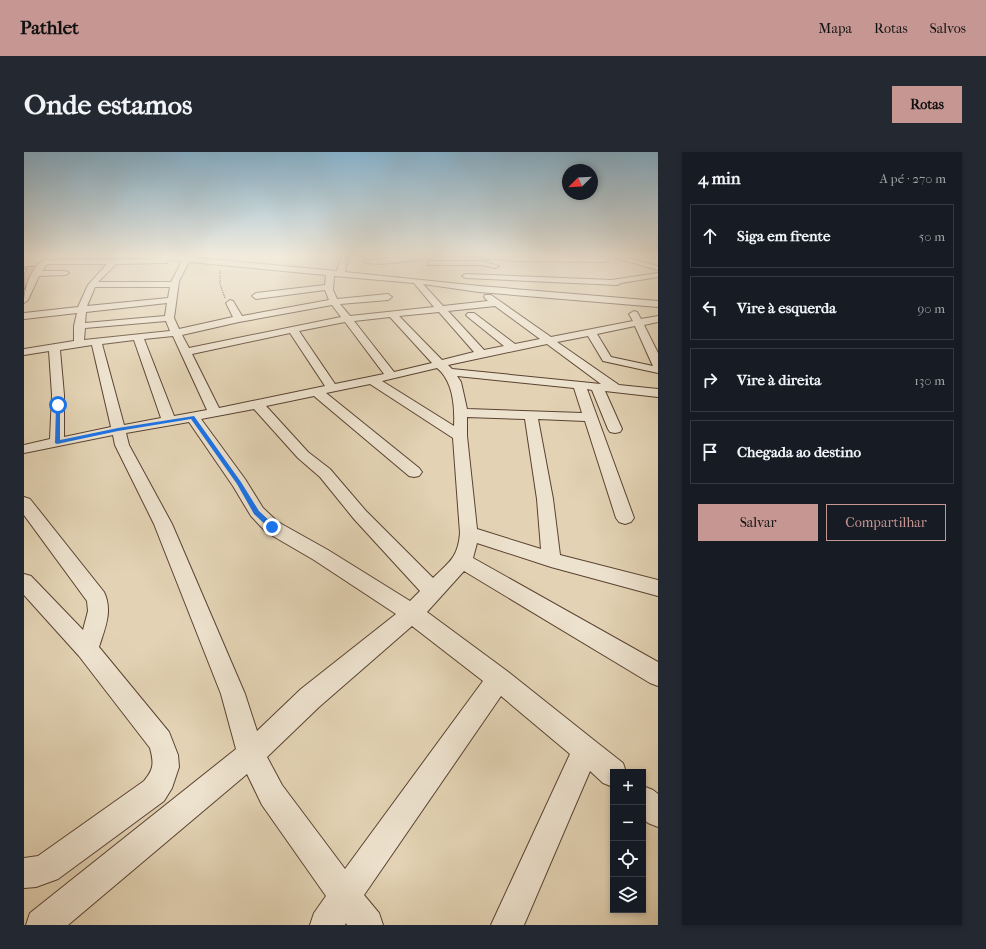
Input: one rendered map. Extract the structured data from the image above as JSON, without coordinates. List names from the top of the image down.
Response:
{
  "north": "bottom left",
  "page": {
    "header": "Pathlet",
    "nav": ["Mapa", "Rotas", "Salvos"],
    "buttons": [
      "Rotas",
      ["Salvar", "Compartilhar"]
    ],
    "title": "Onde estamos",
    "heading": ["4 min", "A pé · 270 m"],
    "list": [
      ["Siga em frente", "50 m"],
      ["Vire à esquerda", "90 m"],
      ["Vire à direita", "130 m"],
      "Chegada ao destino"
    ],
    "map_buttons": ["+", "−"]
  }
}
